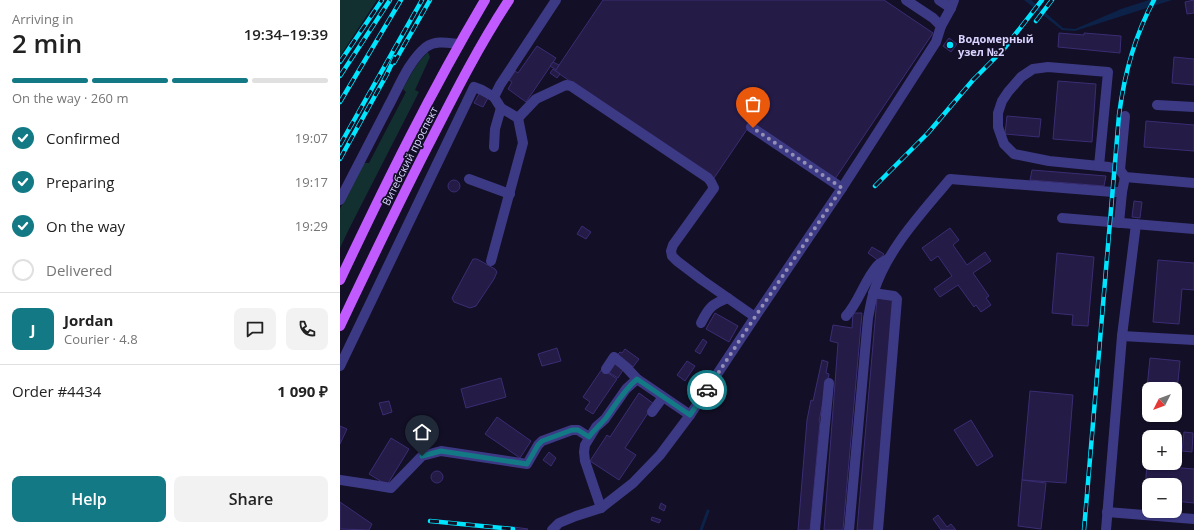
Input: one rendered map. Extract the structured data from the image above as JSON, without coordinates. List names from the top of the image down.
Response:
{
  "streets": {
    "main road": ["Витебский проспект"]
  },
  "places": ["Водомерный узел №2"],
  "north": "bottom left",
  "page": {
    "heading": ["2 min", "Arriving in", "19:34–19:39"],
    "panel": [
      "Jordan",
      "Courier · 4.8",
      "Order #4434",
      "1 090 ₽"
    ],
    "bar": "On the way · 260 m",
    "list": [
      ["Confirmed", "19:07"],
      ["Preparing", "19:17"],
      ["On the way", "19:29"],
      "Delivered"
    ],
    "round": "J",
    "map_buttons": ["+", "−"],
    "buttons": ["Help", "Share"]
  }
}
